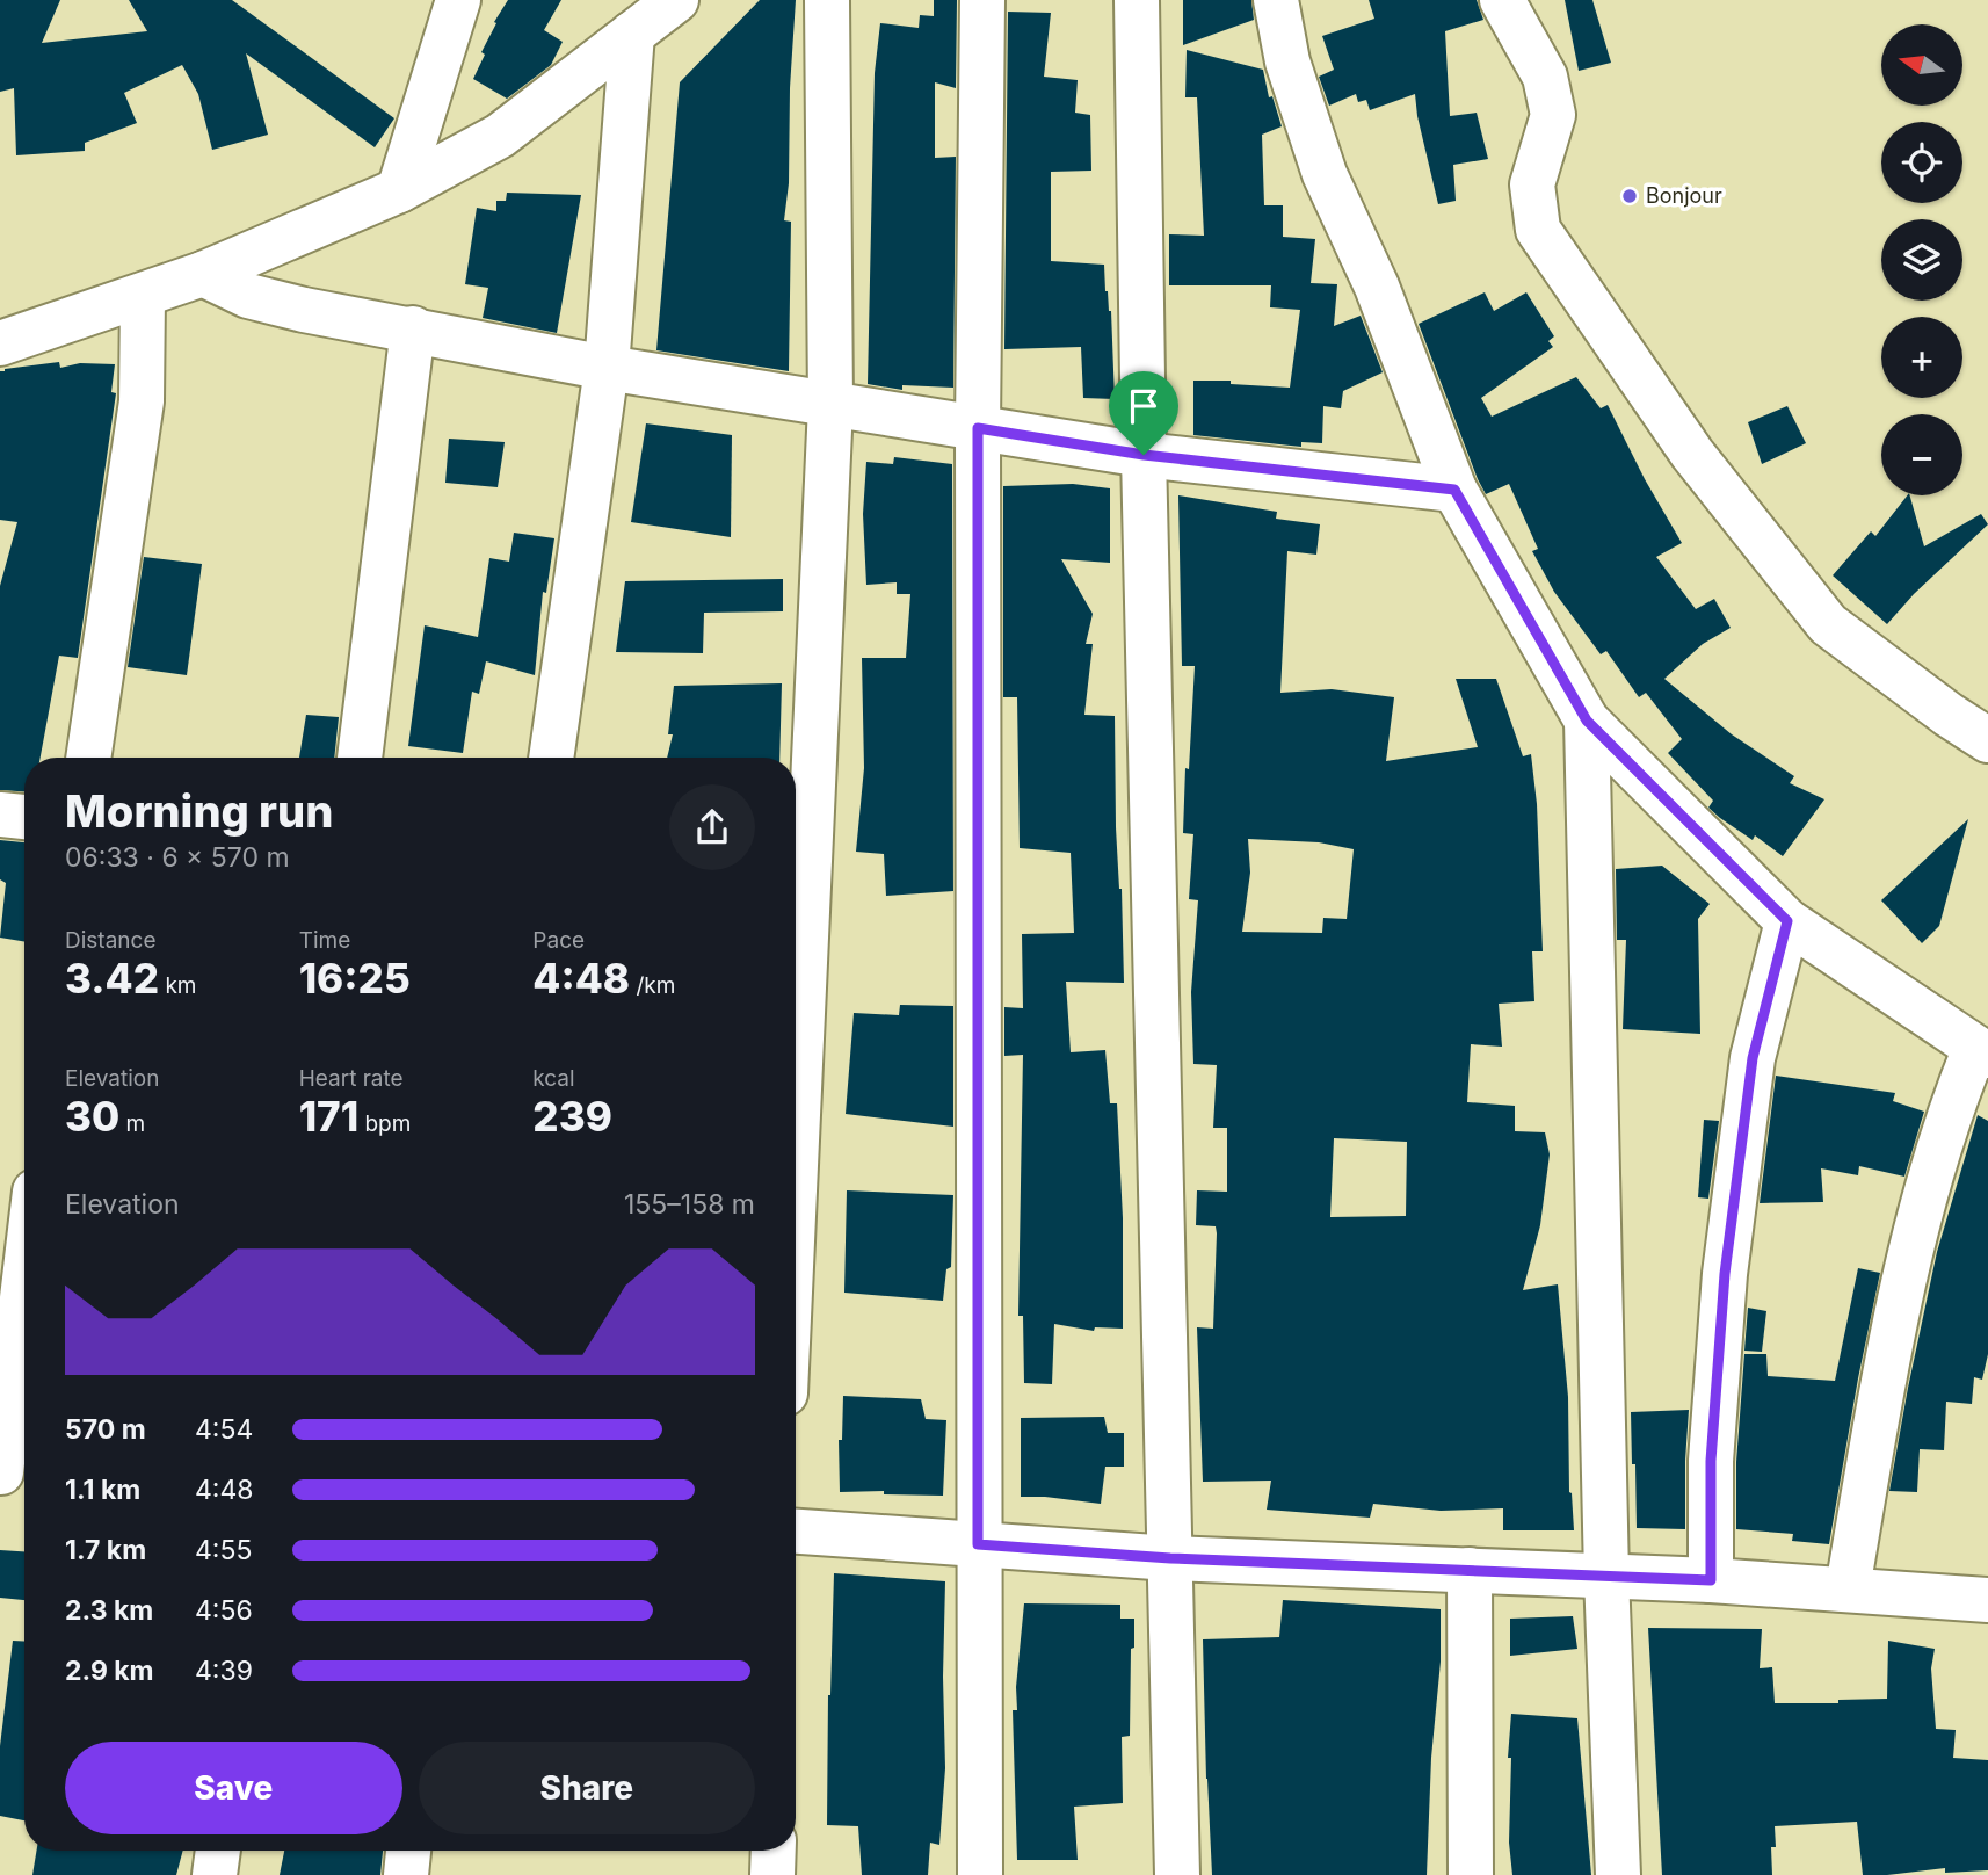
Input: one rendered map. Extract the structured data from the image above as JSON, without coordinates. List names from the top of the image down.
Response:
{
  "places": ["Bonjour"],
  "north": "left",
  "page": {
    "map_buttons": ["+", "−"],
    "heading": ["Morning run", "06:33 · 6 × 570 m"],
    "stats": [
      ["Distance", "3.42 km"],
      ["Time", "16:25"],
      ["Pace", "4:48 /km"],
      ["Elevation", "30 m"],
      ["Heart rate", "171 bpm"],
      ["kcal", "239"]
    ],
    "chart": ["Elevation", "155–158 m"],
    "list": [
      {
        "name": "570 m",
        "note": "4:54"
      },
      {
        "name": "1.1 km",
        "note": "4:48"
      },
      {
        "name": "1.7 km",
        "note": "4:55"
      },
      {
        "name": "2.3 km",
        "note": "4:56"
      },
      {
        "name": "2.9 km",
        "note": "4:39"
      }
    ],
    "buttons": ["Save", "Share"]
  }
}
